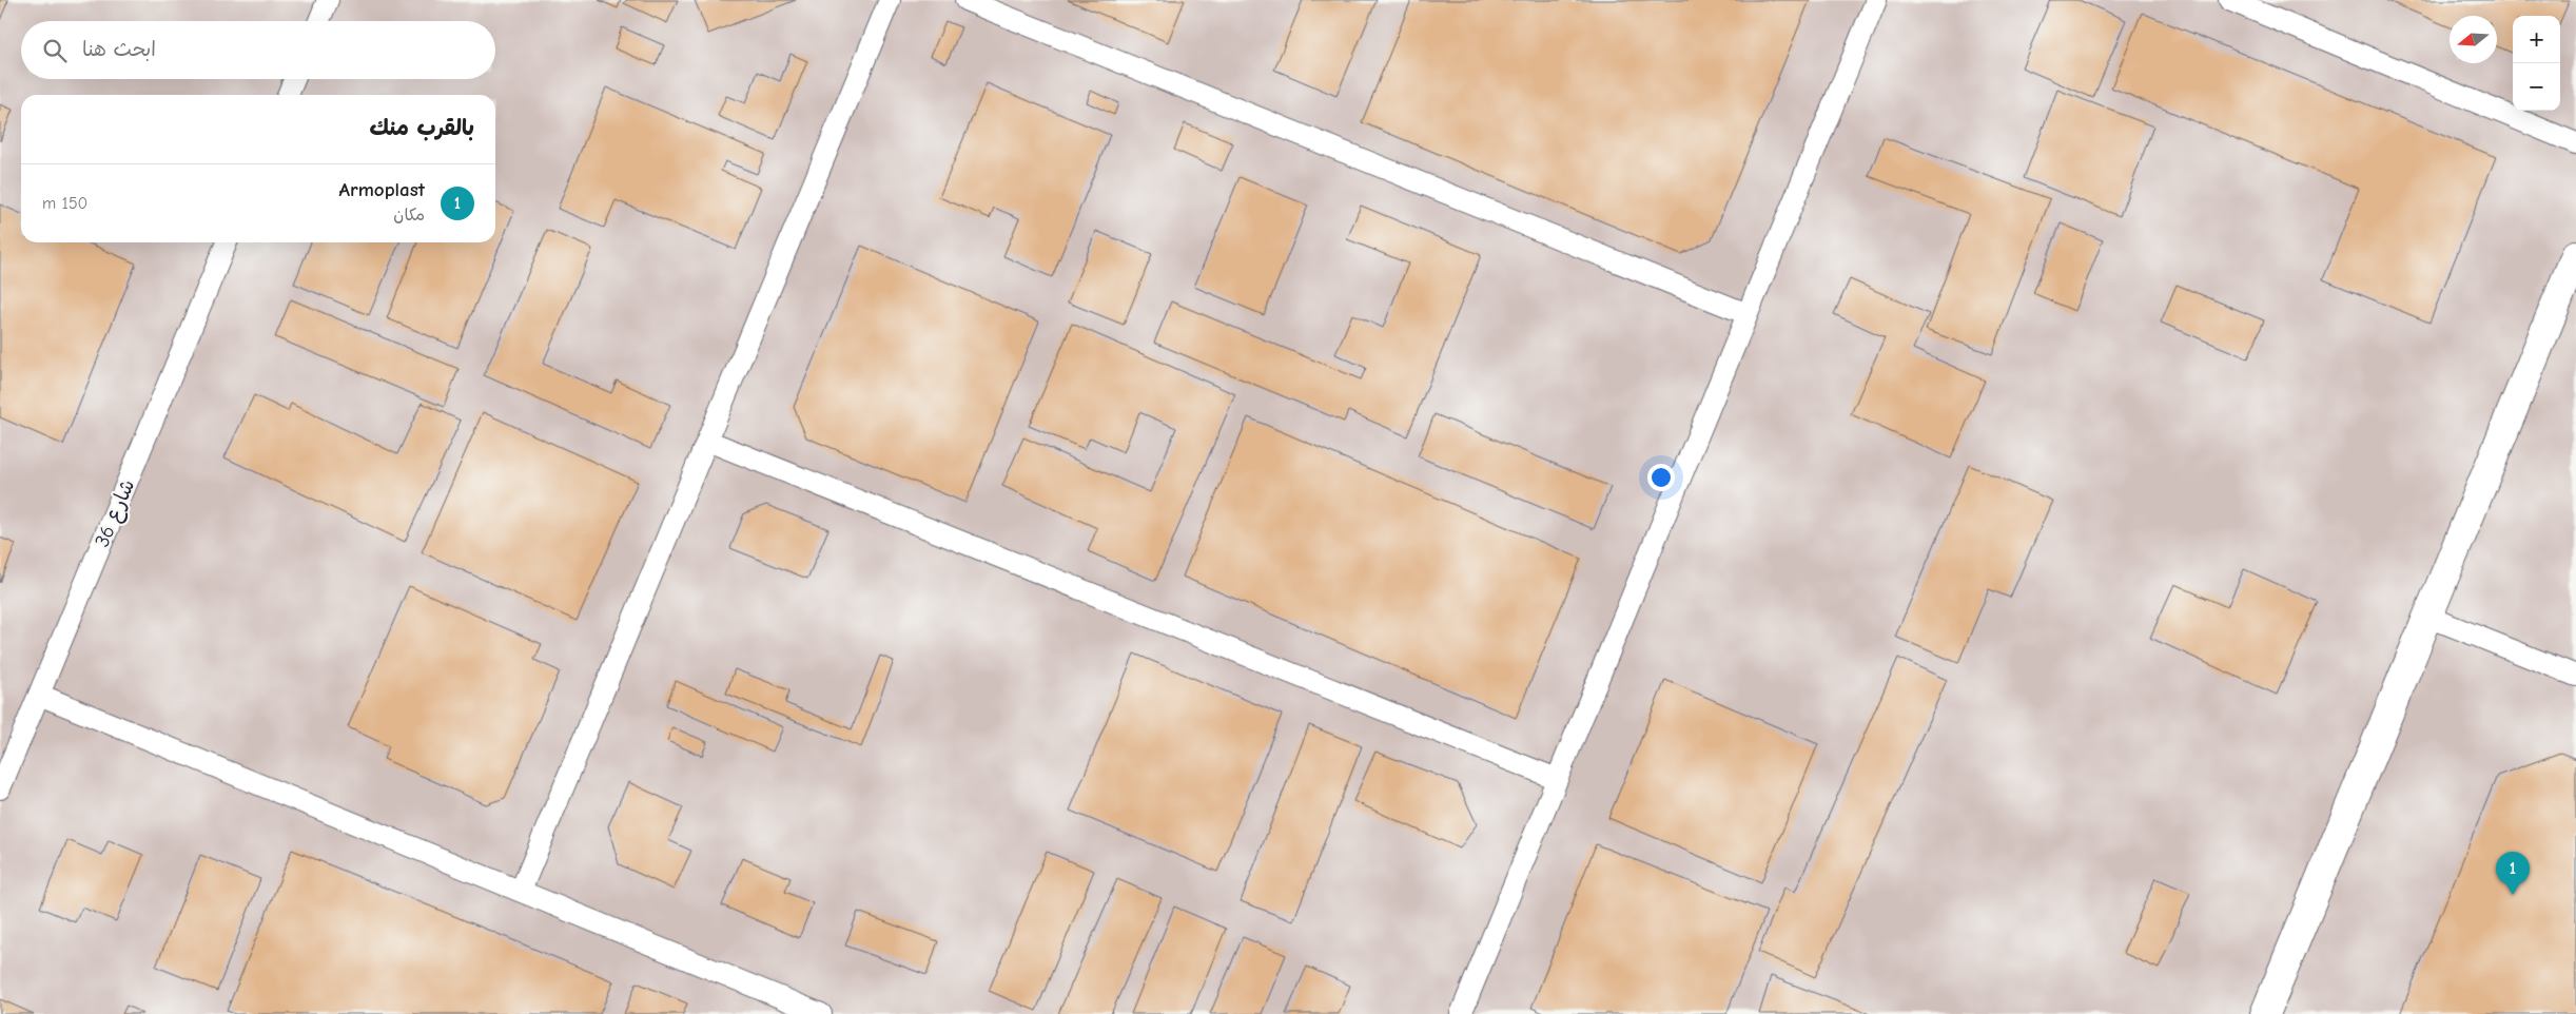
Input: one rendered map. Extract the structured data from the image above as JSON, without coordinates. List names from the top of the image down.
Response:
{
  "streets": {
    "lane": ["شارع 36"]
  },
  "north": "left",
  "page": {
    "map_buttons": ["+", "−"],
    "search": "ابحث هنا",
    "heading": "بالقرب منك",
    "list": [
      {
        "mark": "1",
        "name": "Armoplast",
        "note": "مكان",
        "value": "150 m"
      }
    ],
    "pins": "1"
  }
}
